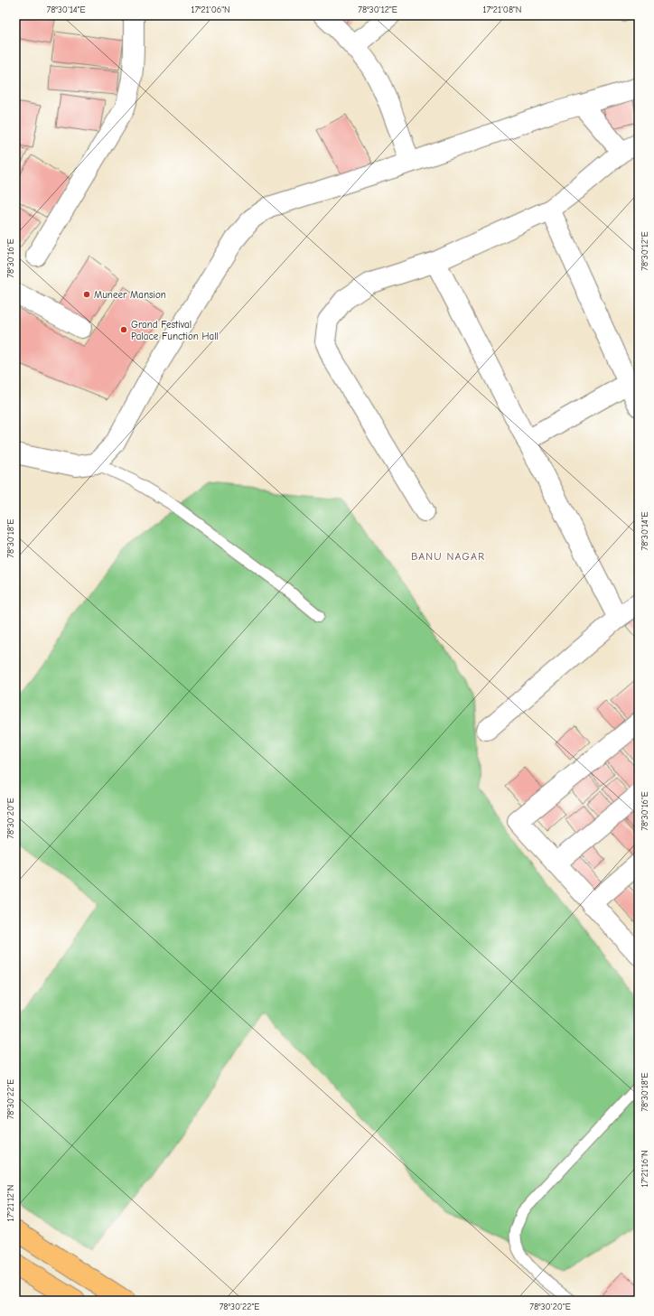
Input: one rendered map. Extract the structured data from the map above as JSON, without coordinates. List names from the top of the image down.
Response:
{
  "districts": ["BANU NAGAR"],
  "places": ["Muneer Mansion", "Grand Festival Palace Function Hall"],
  "coordinates": [
    "78°30'14\"E",
    "17°21'06\"N",
    "78°30'12\"E",
    "17°21'08\"N",
    "78°30'16\"E",
    "78°30'18\"E",
    "78°30'20\"E",
    "78°30'22\"E",
    "17°21'16\"N",
    "17°21'12\"N"
  ]
}
